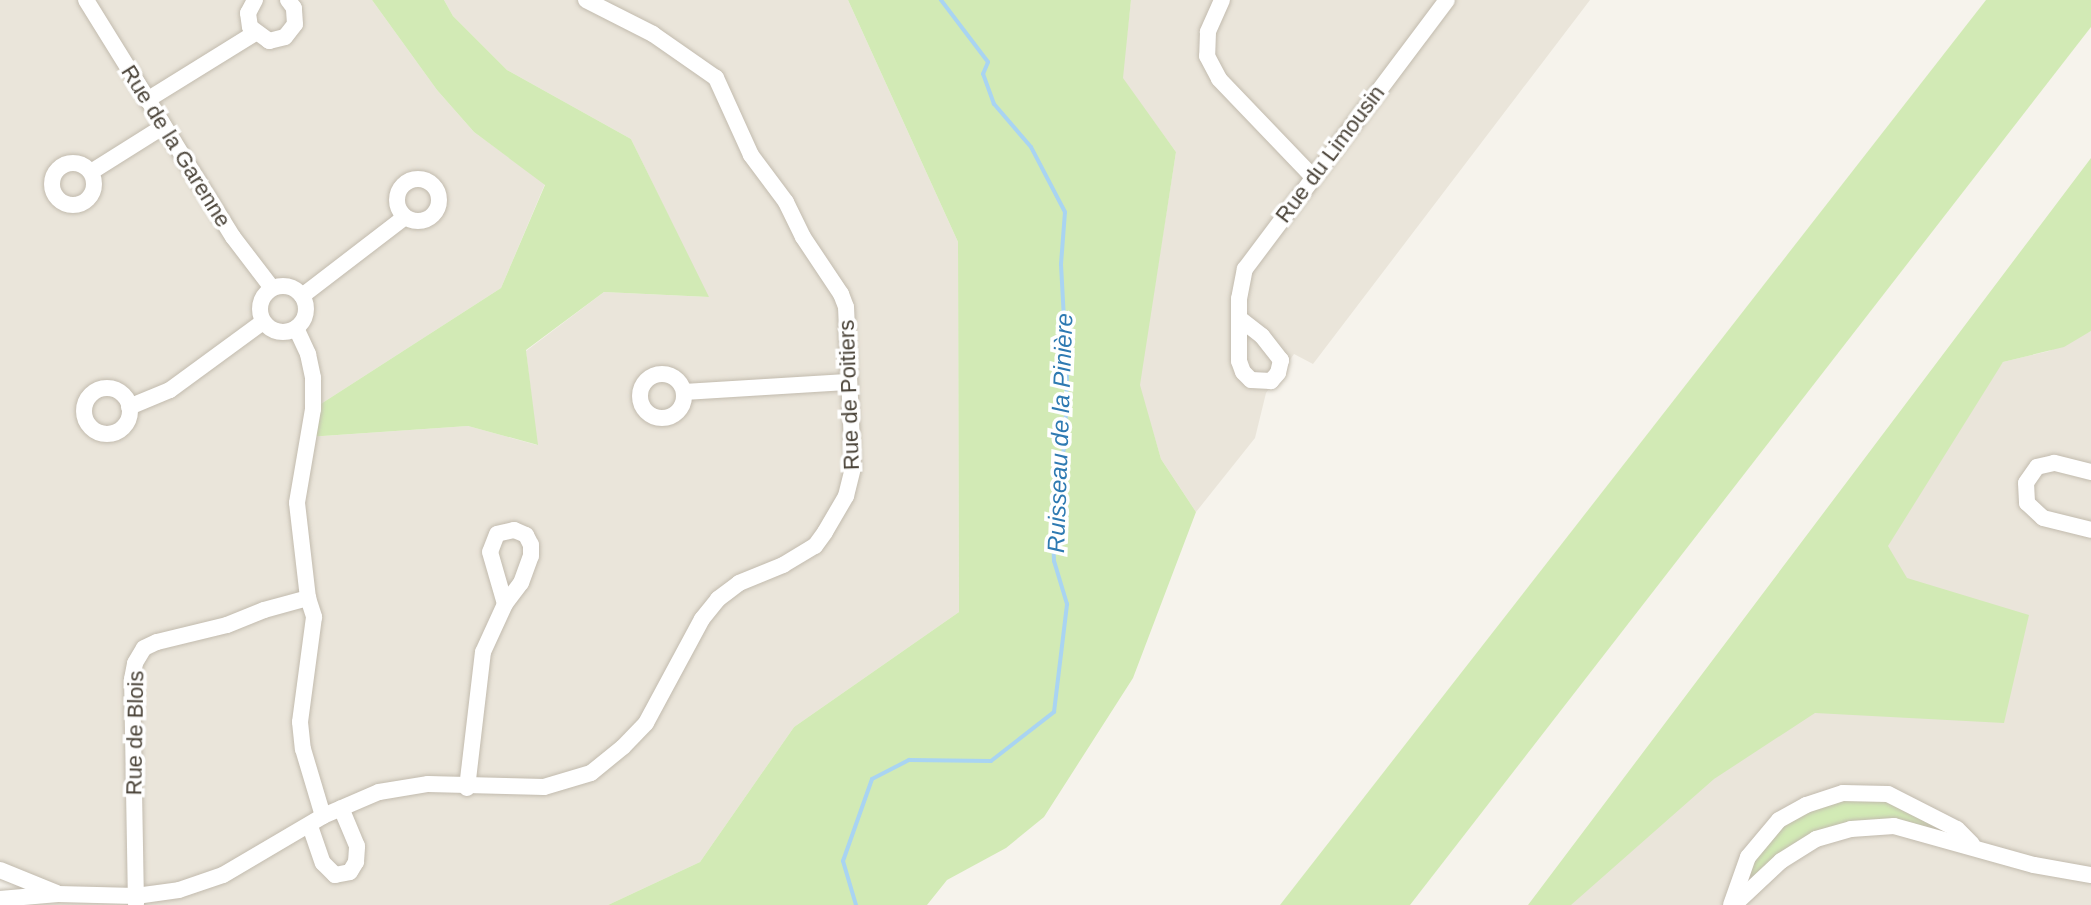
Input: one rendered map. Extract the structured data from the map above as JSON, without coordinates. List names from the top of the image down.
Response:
{
  "streets": {
    "street": [
      "Rue de la Garenne",
      "Rue du Limousin",
      "Rue de Poitiers",
      "Rue de Blois"
    ]
  },
  "crossings": [
    ["Rue de Poitiers", "Rue de Blois"]
  ],
  "water": ["Ruisseau de la Pinière"]
}
